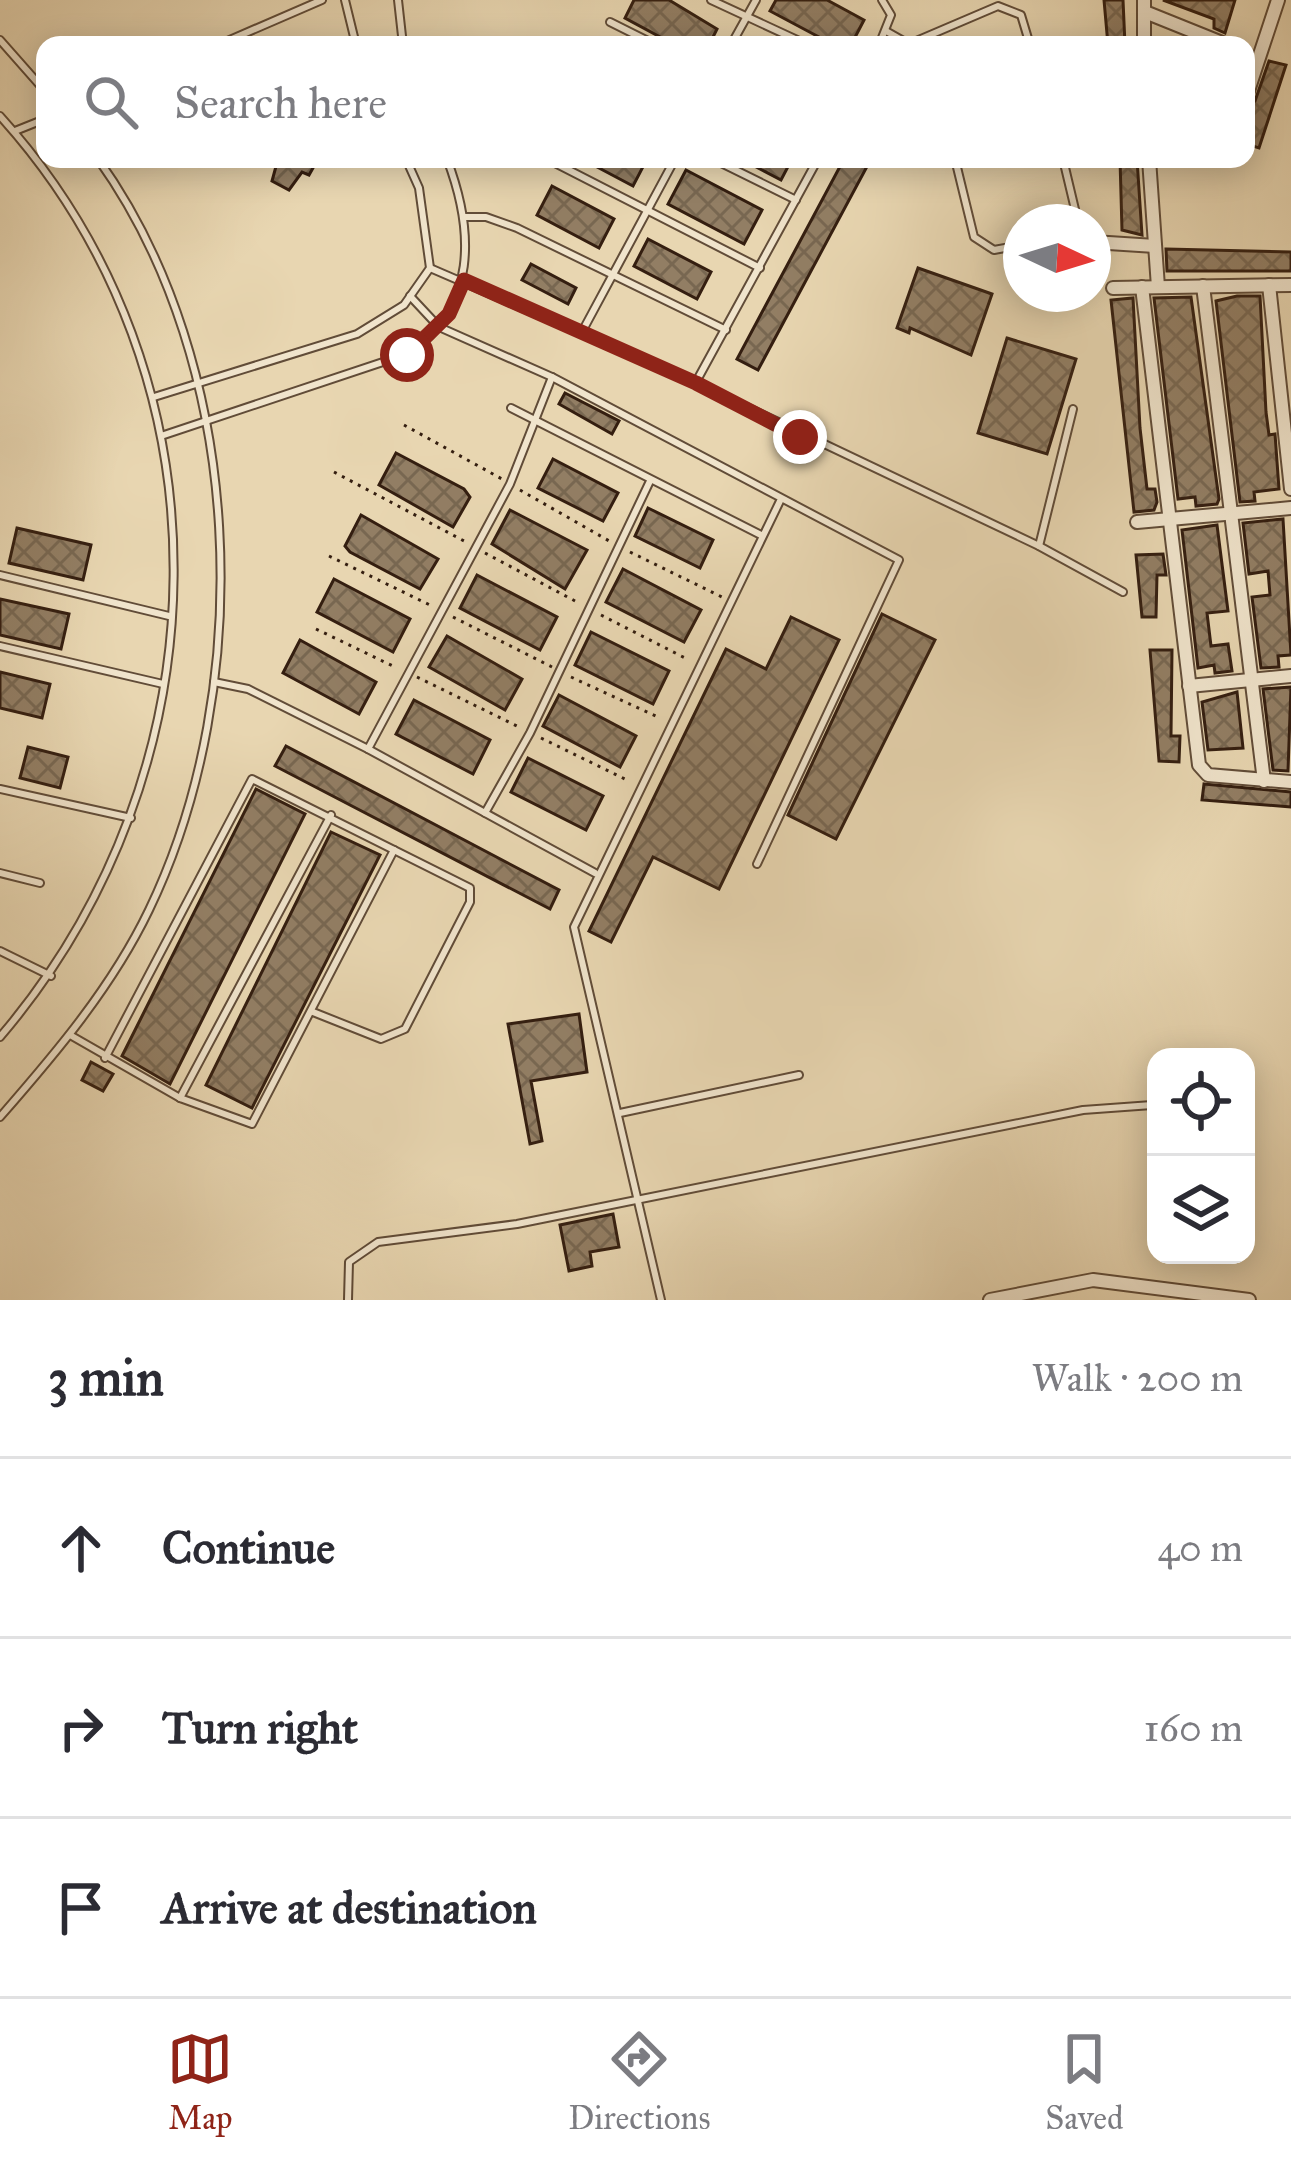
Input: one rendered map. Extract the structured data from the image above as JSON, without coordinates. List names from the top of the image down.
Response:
{
  "north": "right",
  "page": {
    "search": "Search here",
    "heading": ["3 min", "Walk · 200 m"],
    "list": [
      ["Continue", "40 m"],
      ["Turn right", "160 m"],
      "Arrive at destination"
    ],
    "nav": ["Map", "Directions", "Saved"]
  }
}
